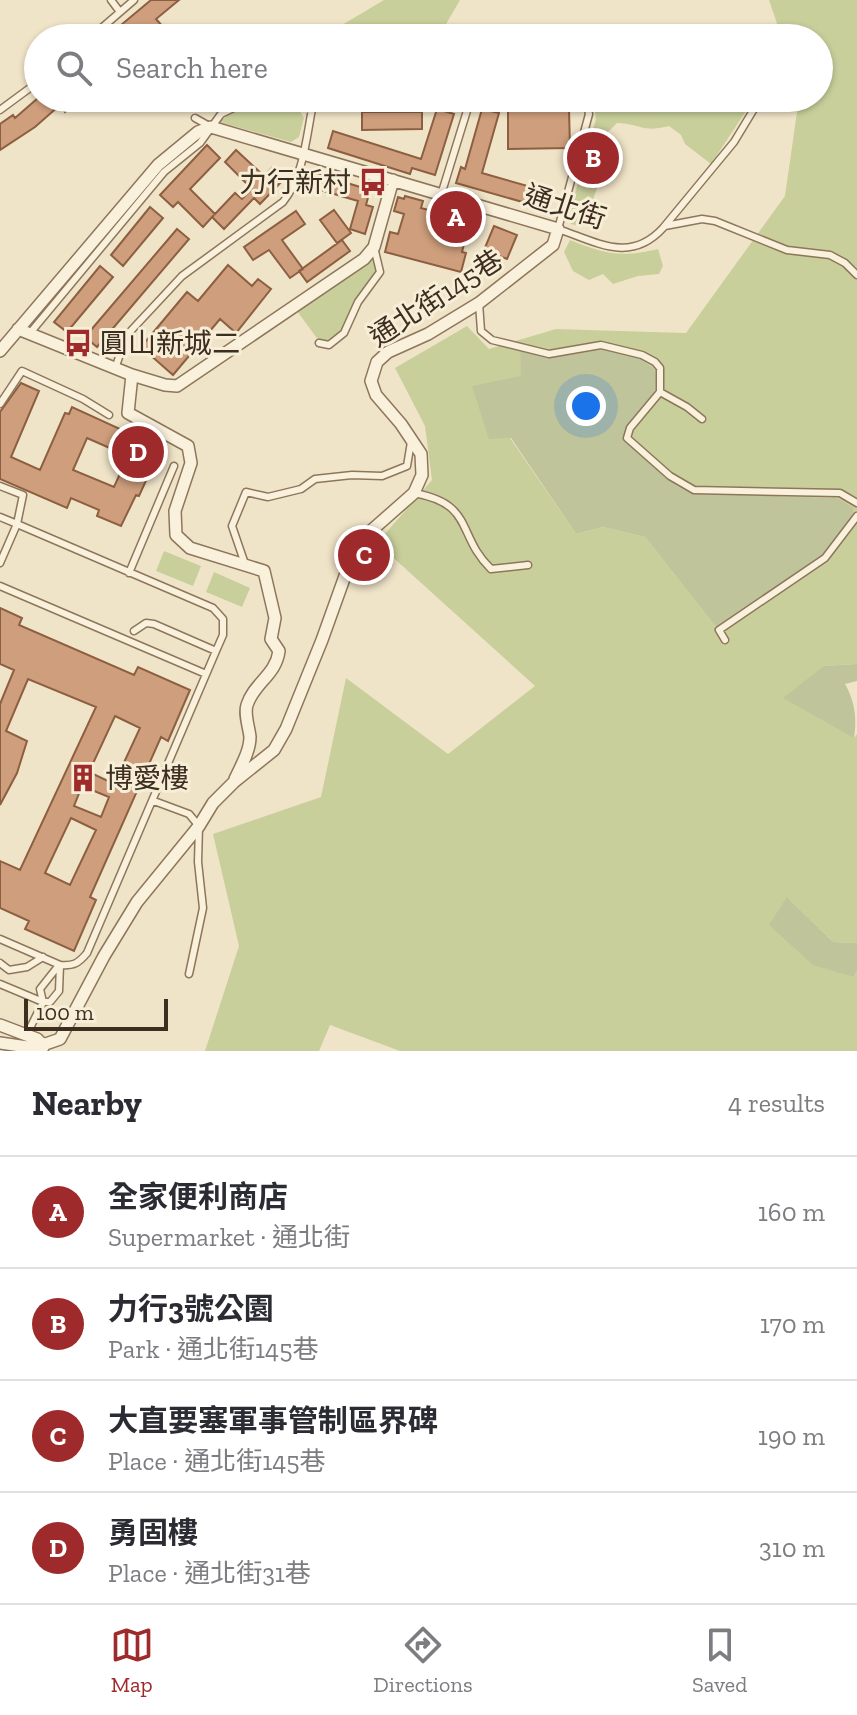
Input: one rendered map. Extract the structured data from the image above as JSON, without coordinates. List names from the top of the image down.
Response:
{
  "streets": {
    "street": ["通北街", "通北街145巷"]
  },
  "crossings": [
    ["通北街", "通北街145巷"]
  ],
  "places": {
    "bus stop": ["力行新村", "圓山新城二"],
    "building": ["博愛樓"]
  },
  "scale_bar": "100 m",
  "page": {
    "search": "Search here",
    "pins": [
      "B",
      "A",
      "D",
      "C"
    ],
    "scale": "100 m",
    "heading": ["Nearby", "4 results"],
    "list": [
      {
        "mark": "A",
        "name": "全家便利商店",
        "note": "Supermarket · 通北街",
        "value": "160 m"
      },
      {
        "mark": "B",
        "name": "力行3號公園",
        "note": "Park · 通北街145巷",
        "value": "170 m"
      },
      {
        "mark": "C",
        "name": "大直要塞軍事管制區界碑",
        "note": "Place · 通北街145巷",
        "value": "190 m"
      },
      {
        "mark": "D",
        "name": "勇固樓",
        "note": "Place · 通北街31巷",
        "value": "310 m"
      }
    ],
    "nav": ["Map", "Directions", "Saved"]
  }
}
